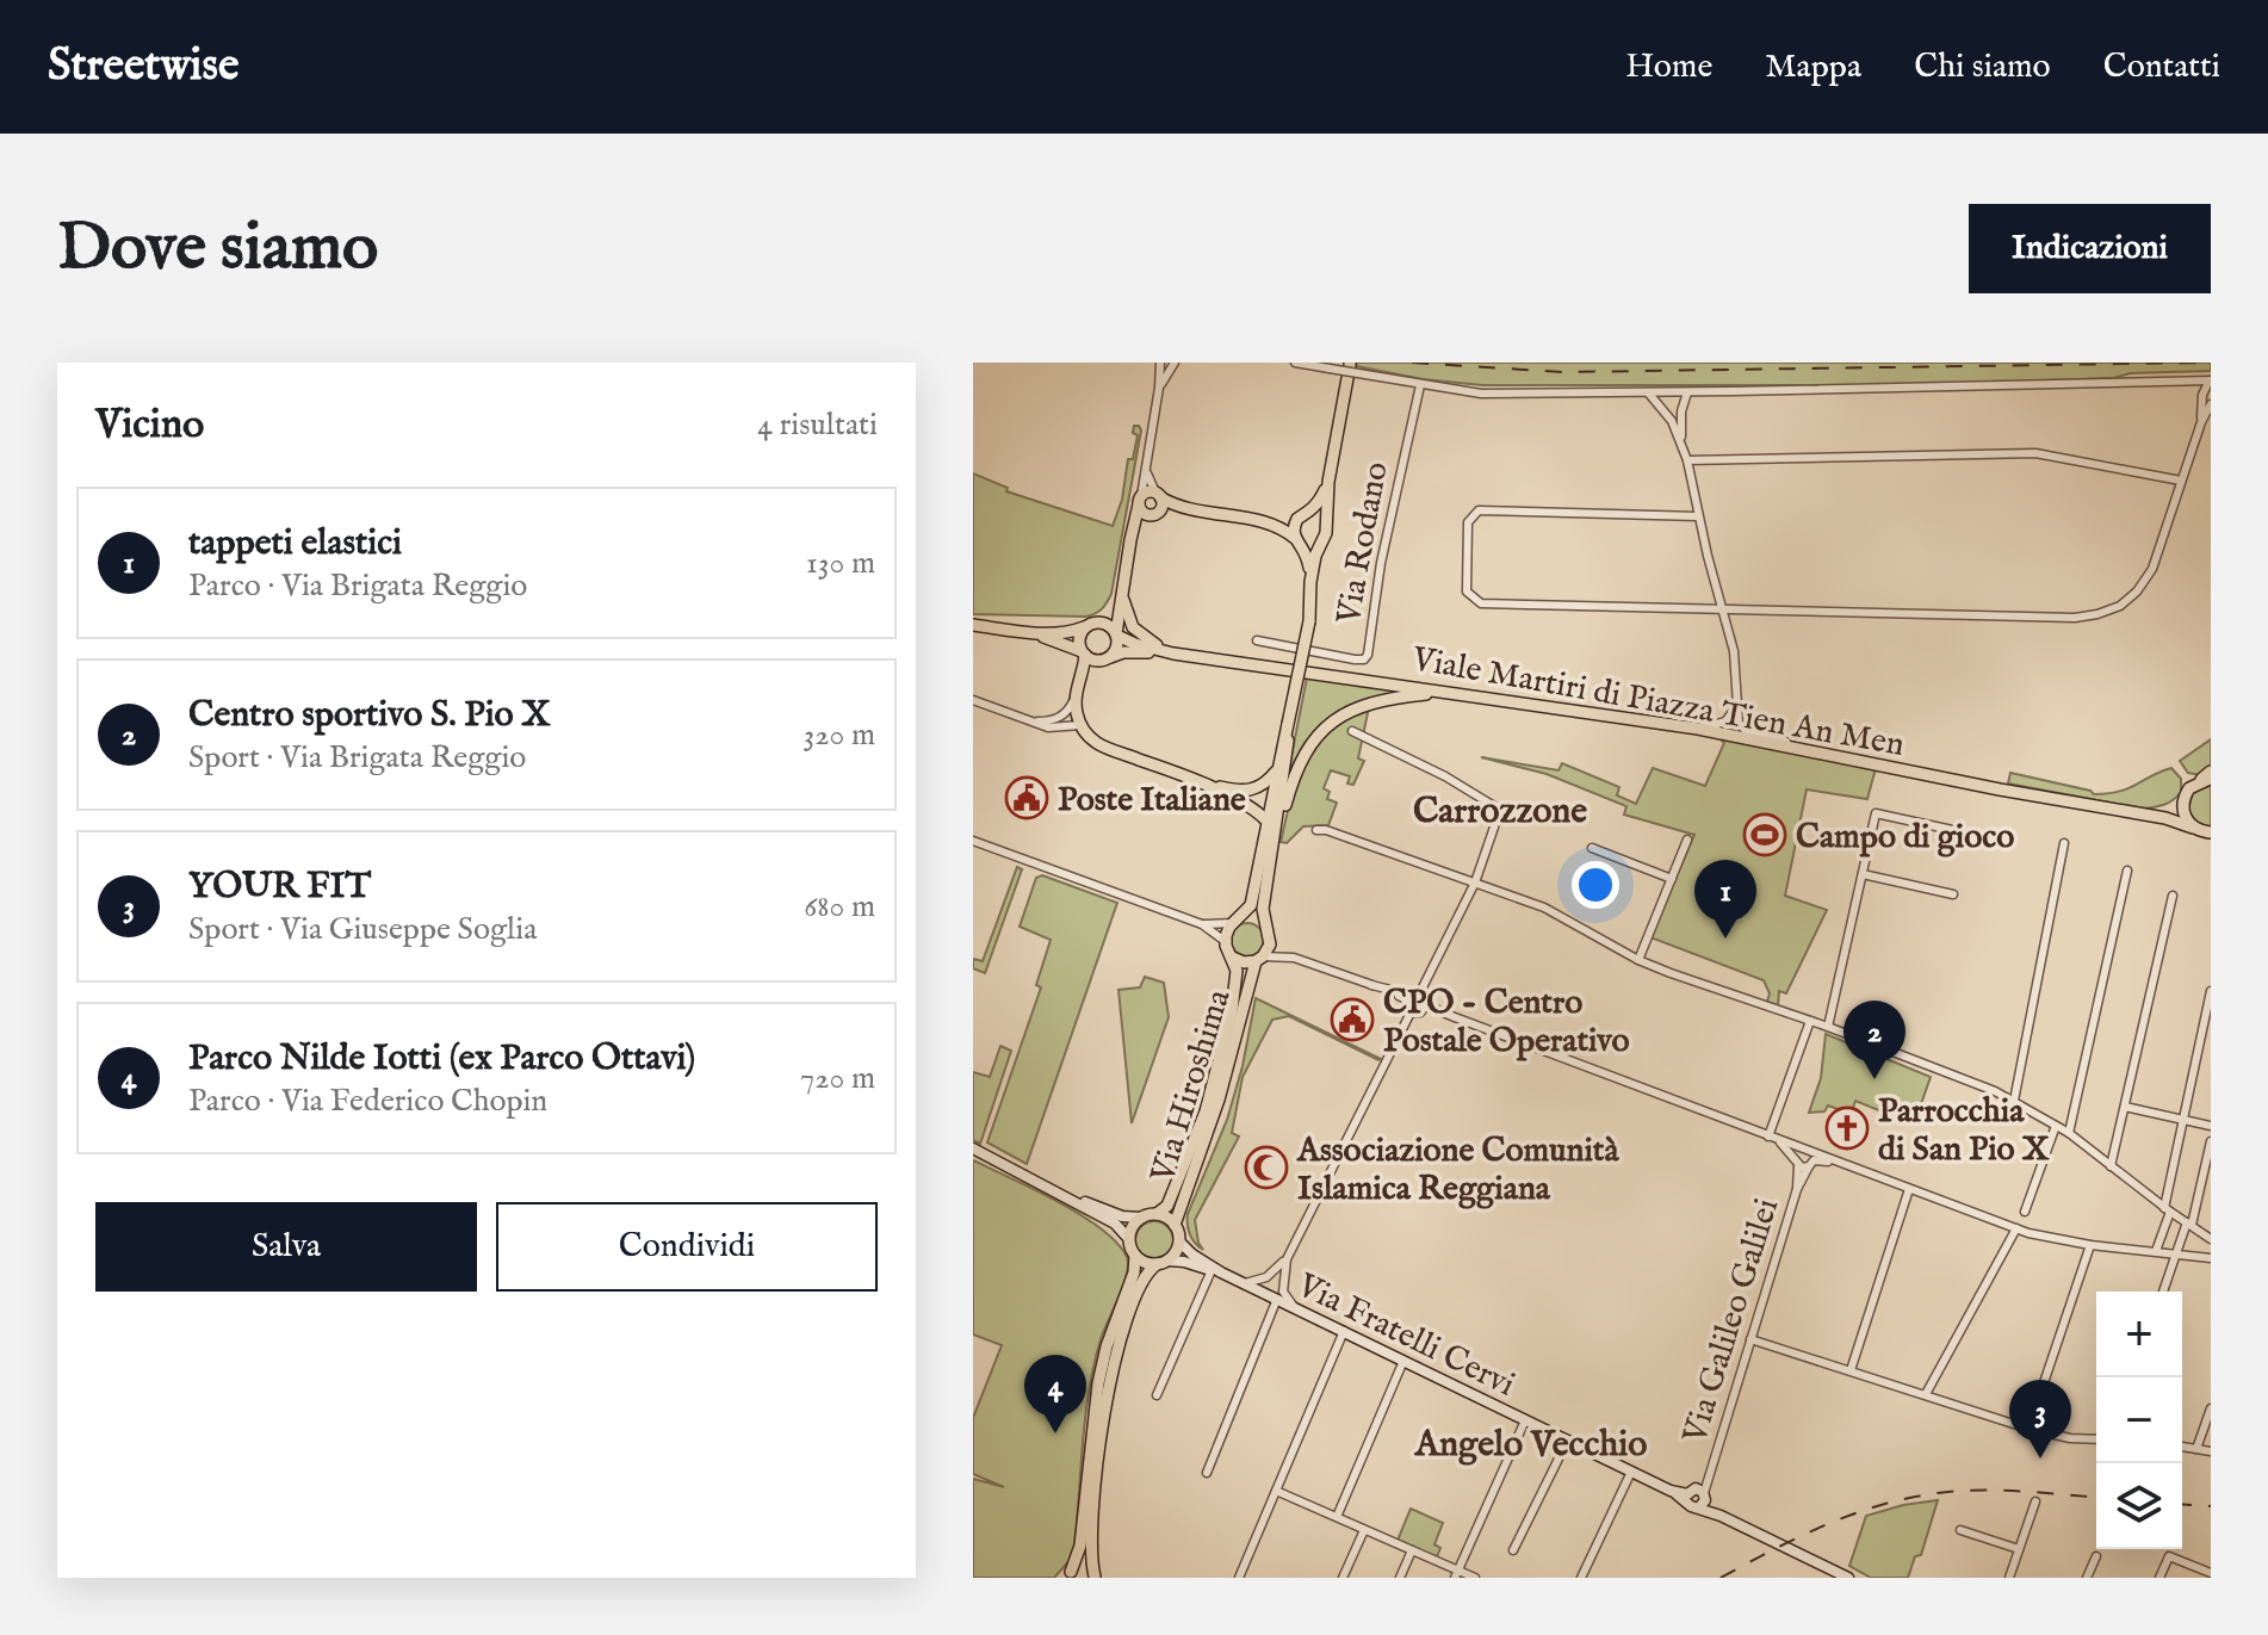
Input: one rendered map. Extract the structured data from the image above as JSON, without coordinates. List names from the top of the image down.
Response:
{
  "streets": {
    "main road": ["Viale Martiri di Piazza Tien An Men", "Via Hiroshima", "Via Fratelli Cervi"],
    "street": ["Via Rodano", "Via Galileo Galilei"]
  },
  "crossings": [
    ["Via Hiroshima", "Via Fratelli Cervi"],
    ["Via Galileo Galilei", "Via Fratelli Cervi"]
  ],
  "districts": ["Carrozzone", "Angelo Vecchio"],
  "places": {
    "public building": ["Poste Italiane", "CPO - Centro Postale Operativo"],
    "sports": ["Campo di gioco"],
    "church": ["Parrocchia di San Pio X"],
    "mosque": ["Associazione Comunità Islamica Reggiana"]
  },
  "page": {
    "header": "Streetwise",
    "nav": [
      "Home",
      "Mappa",
      "Chi siamo",
      "Contatti"
    ],
    "buttons": [
      "Indicazioni",
      ["Salva", "Condividi"]
    ],
    "title": "Dove siamo",
    "heading": ["Vicino", "4 risultati"],
    "list": [
      {
        "mark": "1",
        "name": "tappeti elastici",
        "note": "Parco · Via Brigata Reggio",
        "value": "130 m"
      },
      {
        "mark": "2",
        "name": "Centro sportivo S. Pio X",
        "note": "Sport · Via Brigata Reggio",
        "value": "320 m"
      },
      {
        "mark": "3",
        "name": "YOUR FIT",
        "note": "Sport · Via Giuseppe Soglia",
        "value": "680 m"
      },
      {
        "mark": "4",
        "name": "Parco Nilde Iotti (ex Parco Ottavi)",
        "note": "Parco · Via Federico Chopin",
        "value": "720 m"
      }
    ],
    "pins": [
      "1",
      "2",
      "4",
      "3"
    ],
    "map_buttons": ["+", "−"]
  }
}
